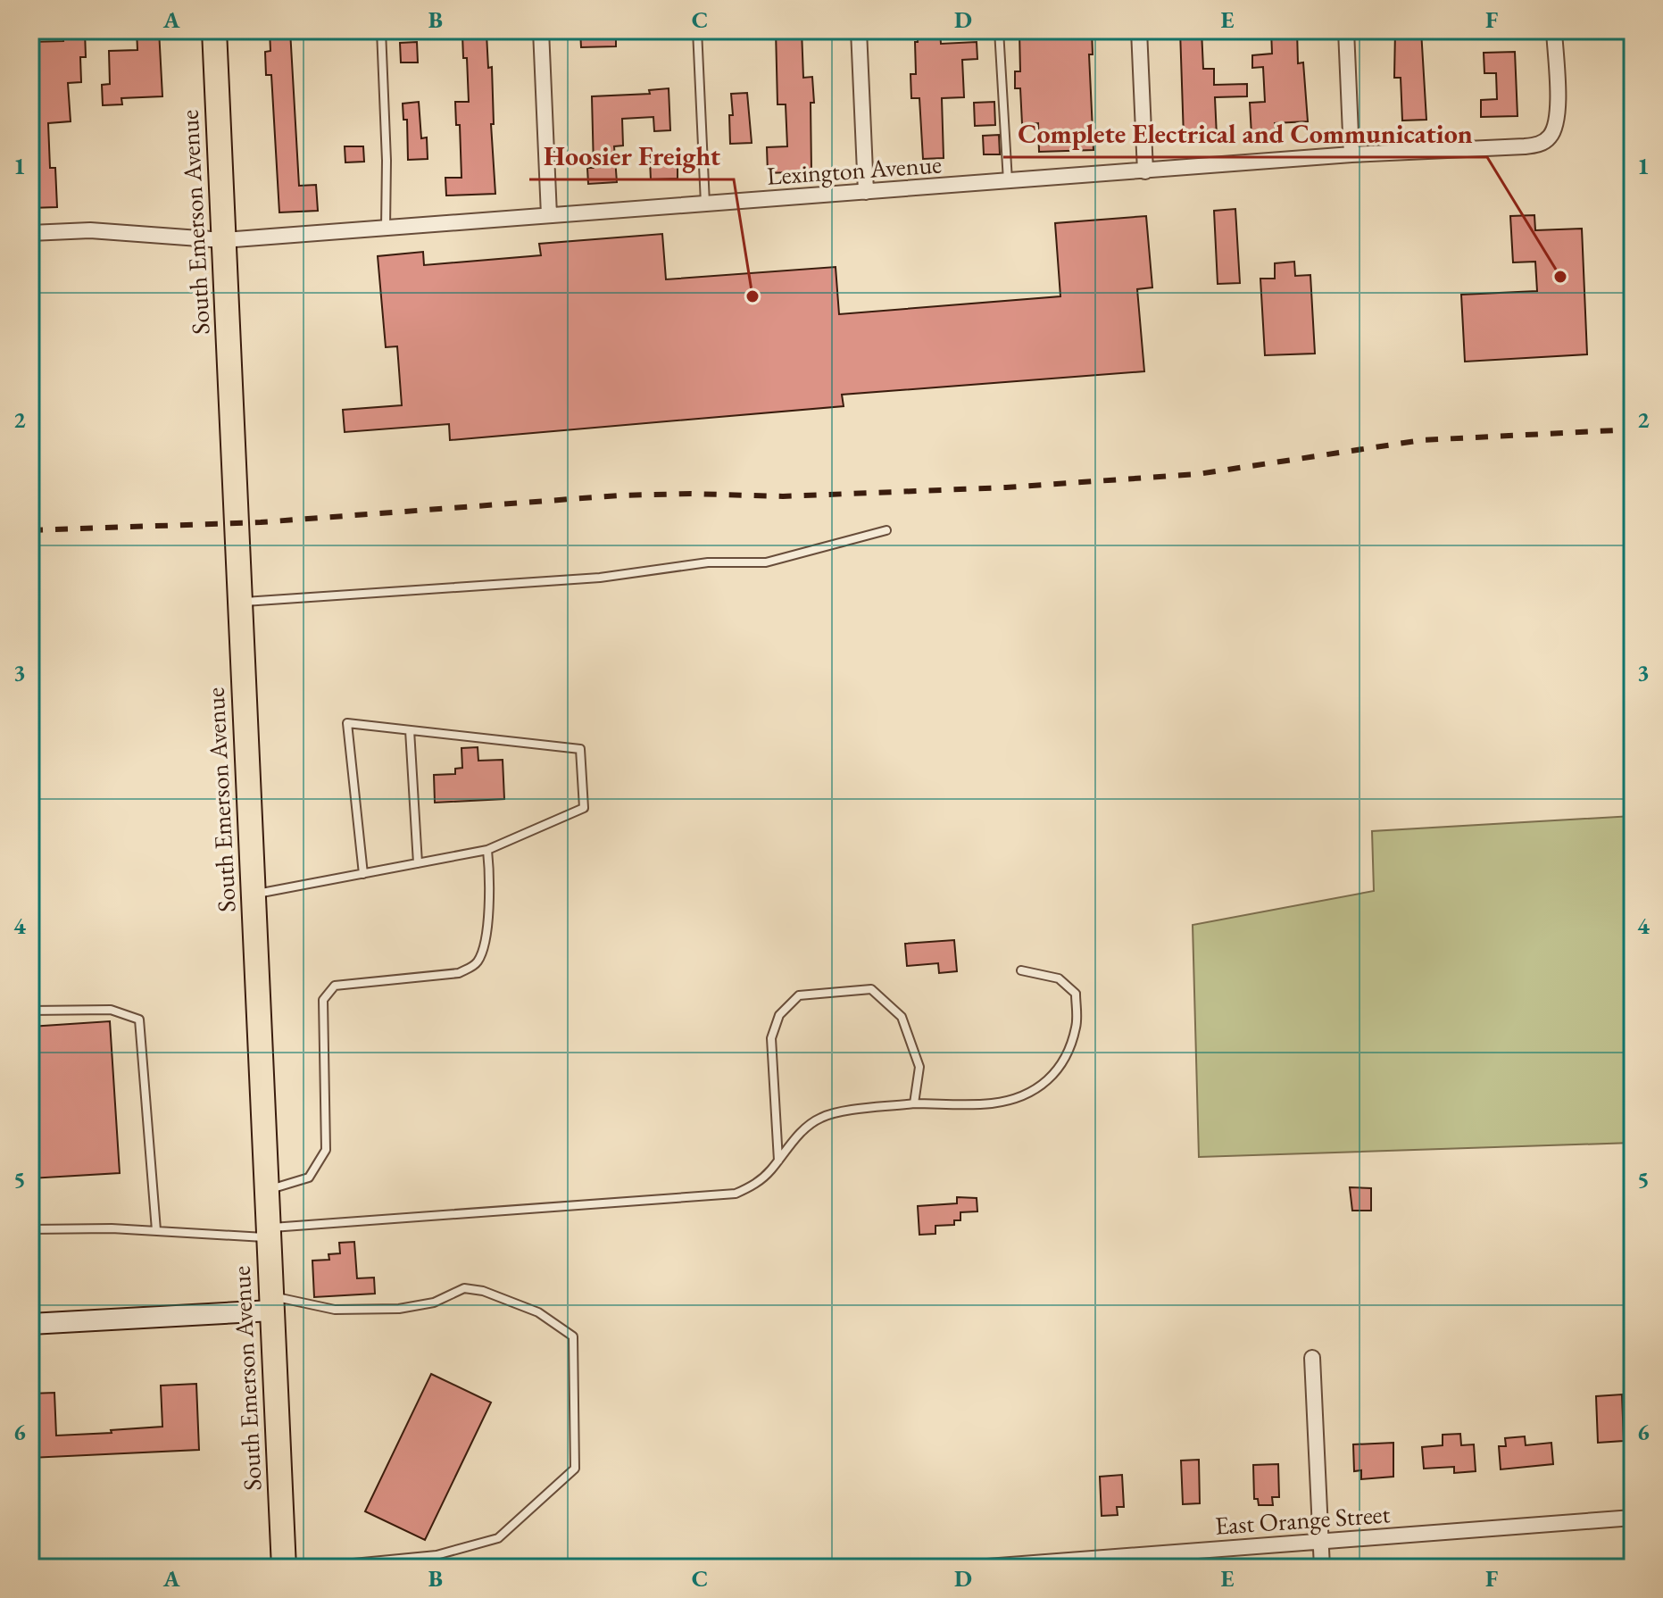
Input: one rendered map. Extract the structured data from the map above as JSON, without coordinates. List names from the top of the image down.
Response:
{
  "streets": {
    "main road": ["South Emerson Avenue"],
    "street": ["Lexington Avenue", "East Orange Street"]
  },
  "crossings": [
    ["Lexington Avenue", "South Emerson Avenue"]
  ],
  "places": ["Complete Electrical and Communication", "Hoosier Freight"],
  "grid": {
    "columns": [
      "A",
      "B",
      "C",
      "D",
      "E",
      "F"
    ],
    "rows": [
      "1",
      "2",
      "3",
      "4",
      "5",
      "6"
    ]
  }
}
